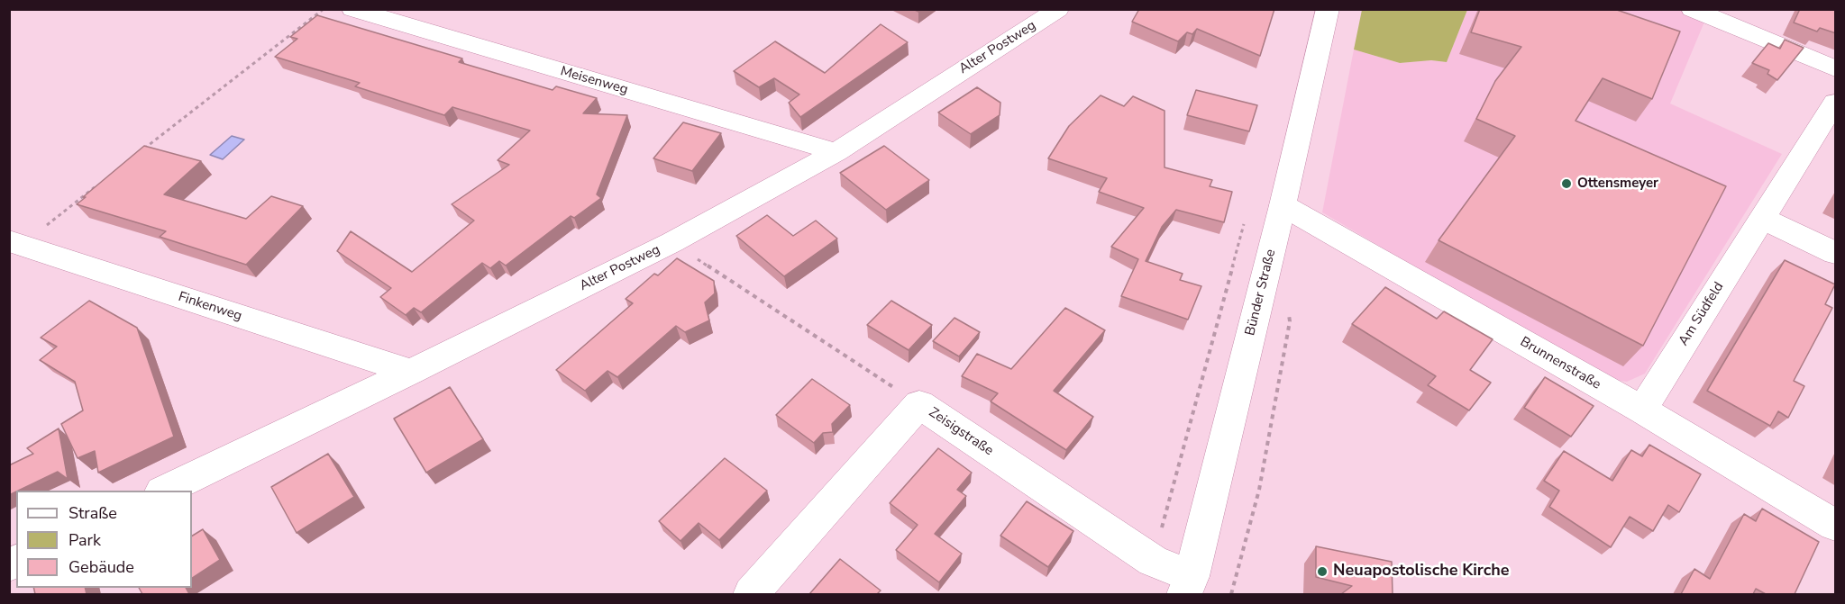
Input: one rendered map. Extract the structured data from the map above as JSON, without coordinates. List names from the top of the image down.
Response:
{
  "streets": {
    "street": [
      "Alter Postweg",
      "Meisenweg",
      "Bünder Straße",
      "Finkenweg",
      "Am Südfeld",
      "Brunnenstraße",
      "Zeisigstraße"
    ]
  },
  "crossings": [
    ["Alter Postweg", "Meisenweg"],
    ["Alter Postweg", "Finkenweg"],
    ["Bünder Straße", "Brunnenstraße"],
    ["Bünder Straße", "Zeisigstraße"],
    ["Am Südfeld", "Brunnenstraße"]
  ],
  "places": ["Ottensmeyer", "Neuapostolische Kirche"],
  "legend": ["Straße", "Park", "Gebäude"]
}
